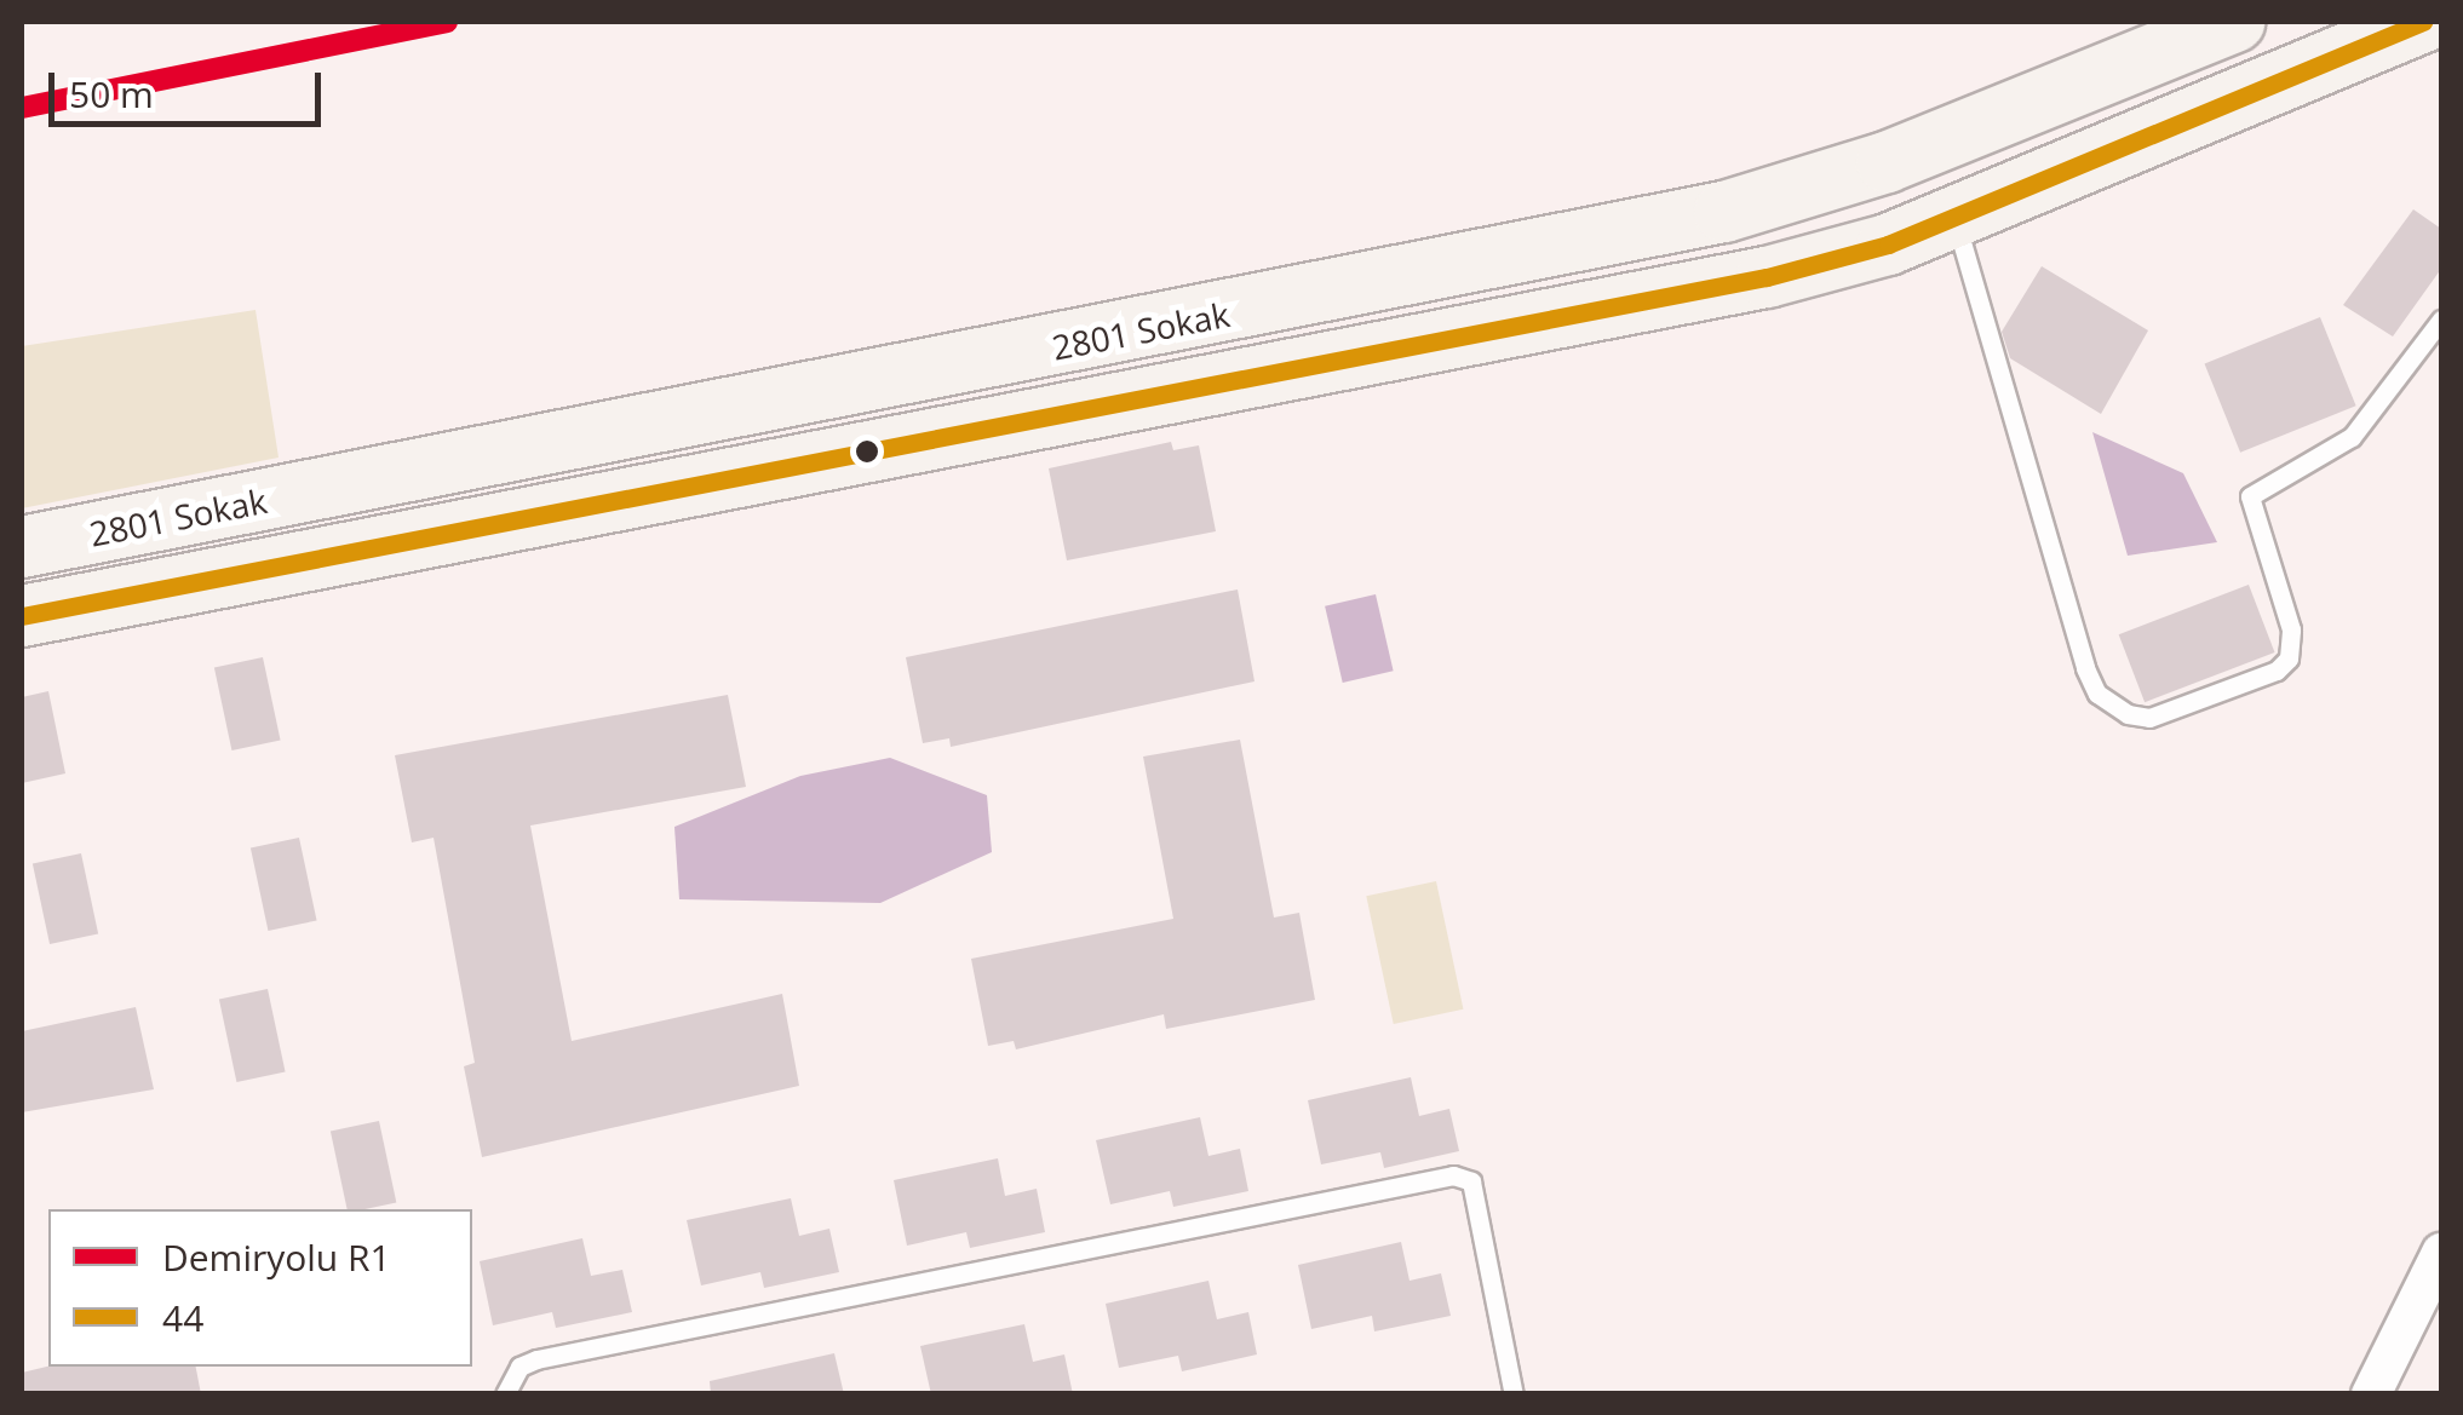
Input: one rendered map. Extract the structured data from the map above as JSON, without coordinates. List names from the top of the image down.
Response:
{
  "streets": {
    "main road": ["2801 Sokak"]
  },
  "lines": ["rail line R1", "transit line 44"],
  "legend": ["Demiryolu R1", "44"],
  "scale_bar": "50 m"
}
